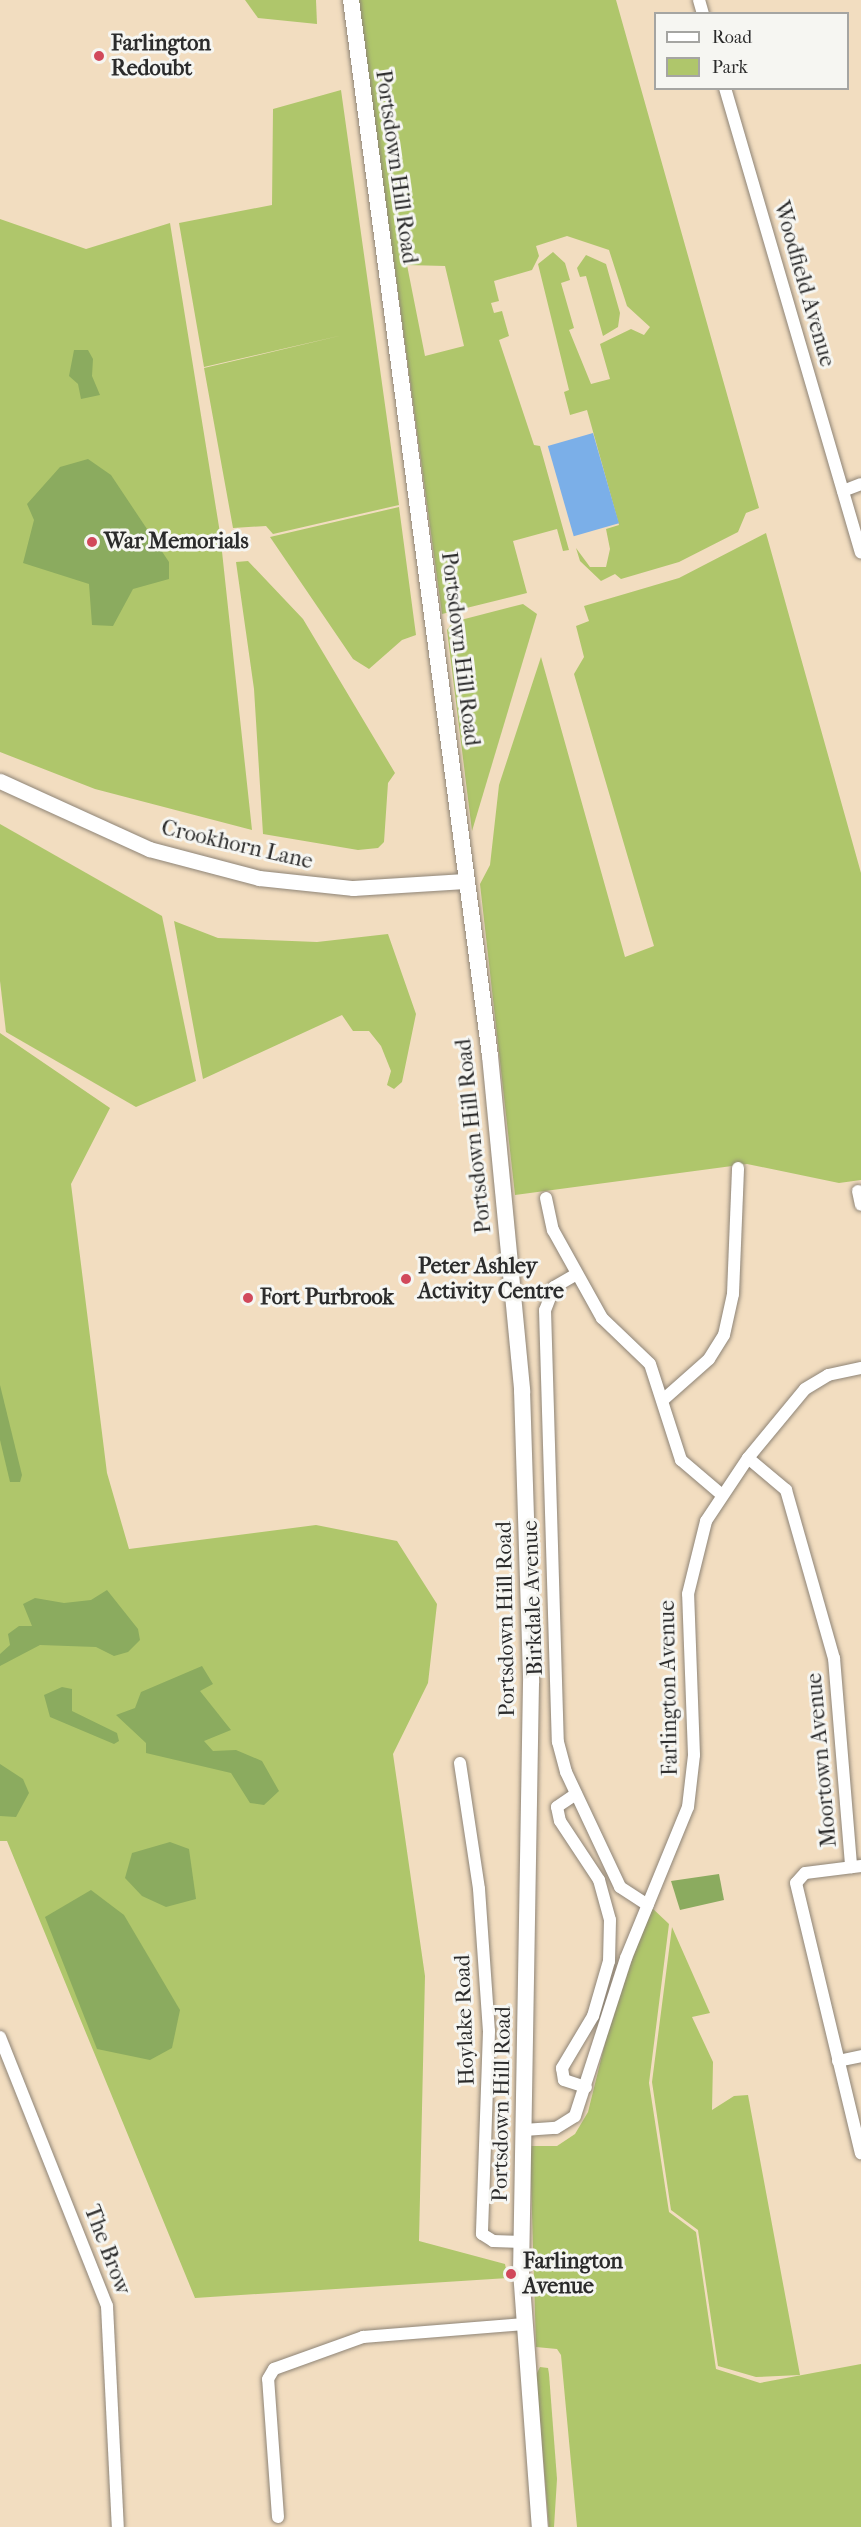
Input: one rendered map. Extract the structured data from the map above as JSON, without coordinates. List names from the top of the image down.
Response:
{
  "streets": {
    "main road": ["Portsdown Hill Road"],
    "street": [
      "Woodfield Avenue",
      "Crookhorn Lane",
      "Birkdale Avenue",
      "Farlington Avenue",
      "Moortown Avenue",
      "Hoylake Road",
      "The Brow"
    ]
  },
  "crossings": [
    ["Portsdown Hill Road", "Crookhorn Lane"],
    ["Portsdown Hill Road", "Farlington Avenue"],
    ["Portsdown Hill Road", "Hoylake Road"],
    ["Birkdale Avenue", "Farlington Avenue"],
    ["Farlington Avenue", "Moortown Avenue"]
  ],
  "places": [
    "Farlington Redoubt",
    "War Memorials",
    "Peter Ashley Activity Centre",
    "Fort Purbrook",
    "Farlington Avenue"
  ],
  "legend": ["Road", "Park"]
}
